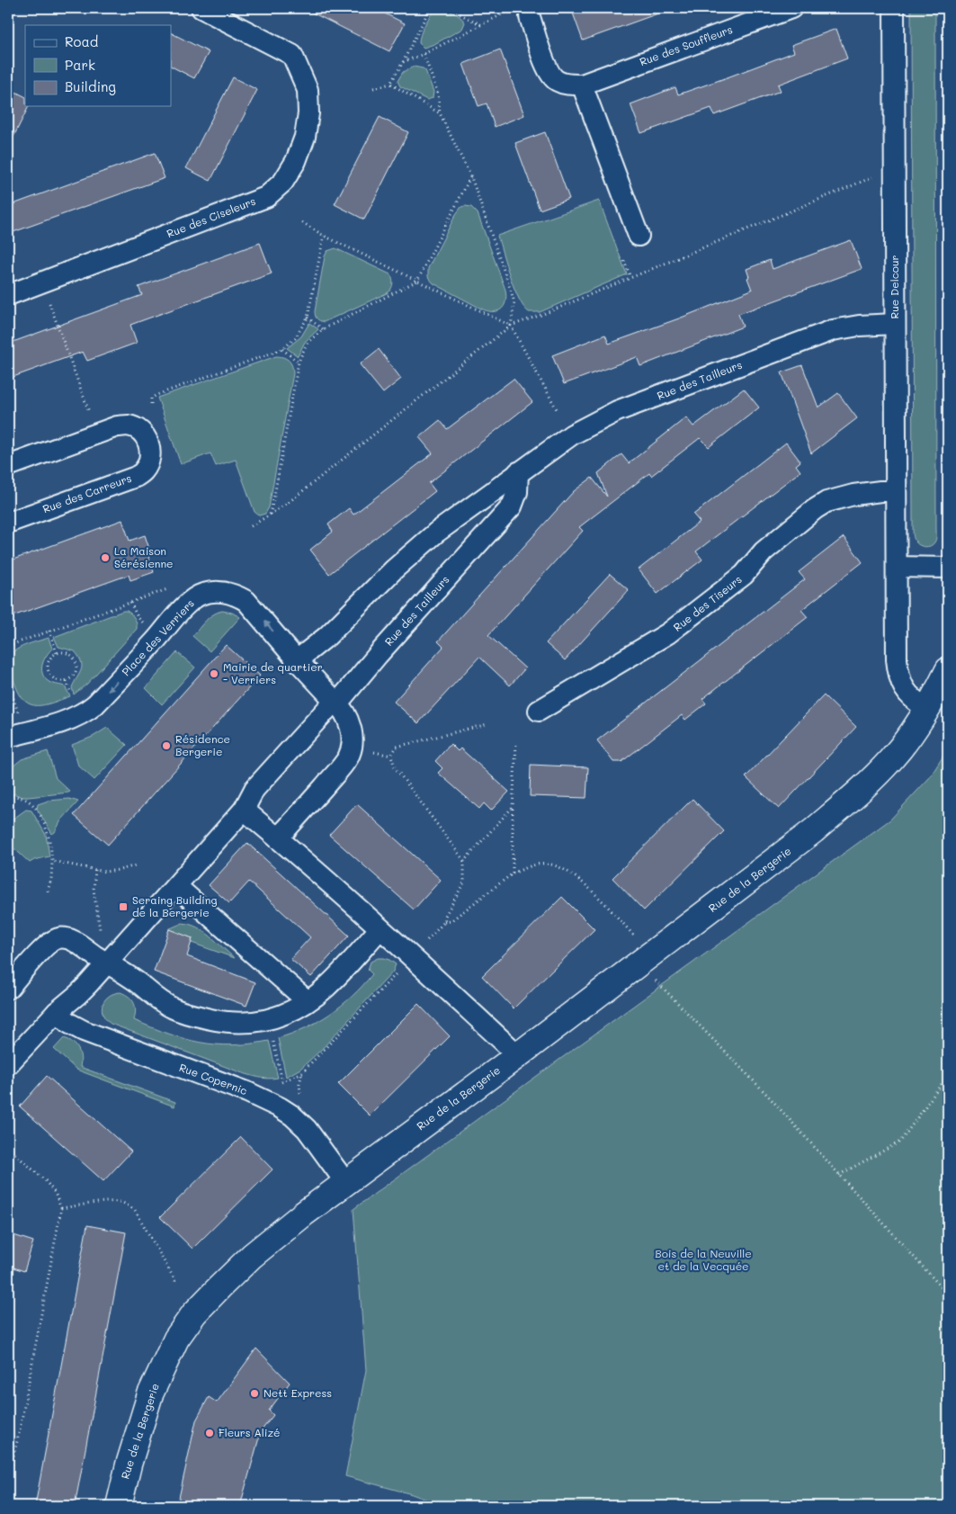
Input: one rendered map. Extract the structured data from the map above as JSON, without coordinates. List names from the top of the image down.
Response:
{
  "streets": {
    "street": [
      "Rue des Souffleurs",
      "Rue des Ciseleurs",
      "Rue Delcour",
      "Rue des Tailleurs",
      "Rue des Carreurs",
      "Rue des Tiseurs",
      "Place des Verriers",
      "Rue de la Bergerie",
      "Rue Copernic"
    ]
  },
  "crossings": [
    ["Rue Delcour", "Rue des Tailleurs"],
    ["Rue Delcour", "Rue des Tiseurs"],
    ["Rue Delcour", "Rue de la Bergerie"],
    ["Rue des Tailleurs", "Place des Verriers"],
    ["Rue de la Bergerie", "Rue Copernic"]
  ],
  "one_way": ["Place des Verriers"],
  "parks": ["Bois de la Neuville et de la Vecquée"],
  "places": {
    "other": [
      "La Maison Sérésienne",
      "Mairie de quartier - Verriers",
      "Résidence Bergerie",
      "Nett Express",
      "Fleurs Alizé"
    ],
    "transit": ["Seraing Building de la Bergerie"]
  },
  "legend": ["Road", "Park", "Building"]
}
